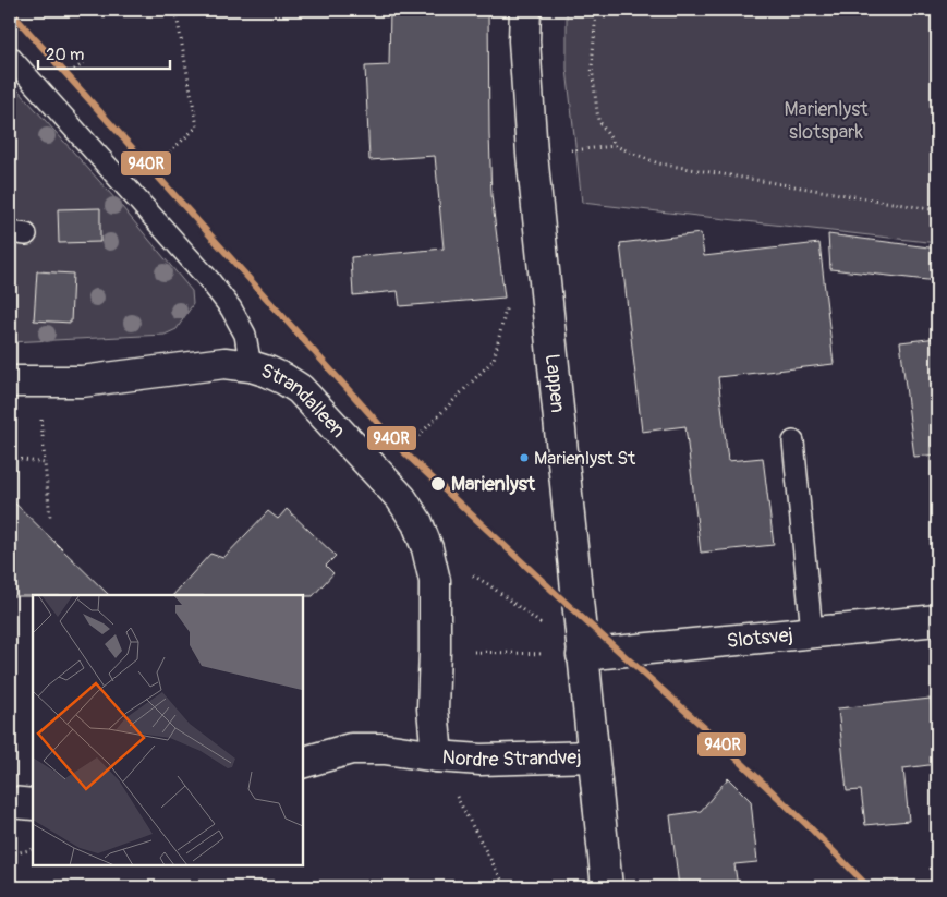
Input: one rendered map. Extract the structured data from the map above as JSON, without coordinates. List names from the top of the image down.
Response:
{
  "streets": {
    "street": [
      "Lappen",
      "Strandalleen",
      "Slotsvej",
      "Nordre Strandvej"
    ]
  },
  "crossings": [
    ["Lappen", "Slotsvej"],
    ["Lappen", "Nordre Strandvej"],
    ["Strandalleen", "Nordre Strandvej"]
  ],
  "parks": ["Marienlyst slotspark"],
  "places": ["Marienlyst St", "Marienlyst"],
  "lines": ["transit line 940R"],
  "scale_bar": "20 m"
}
